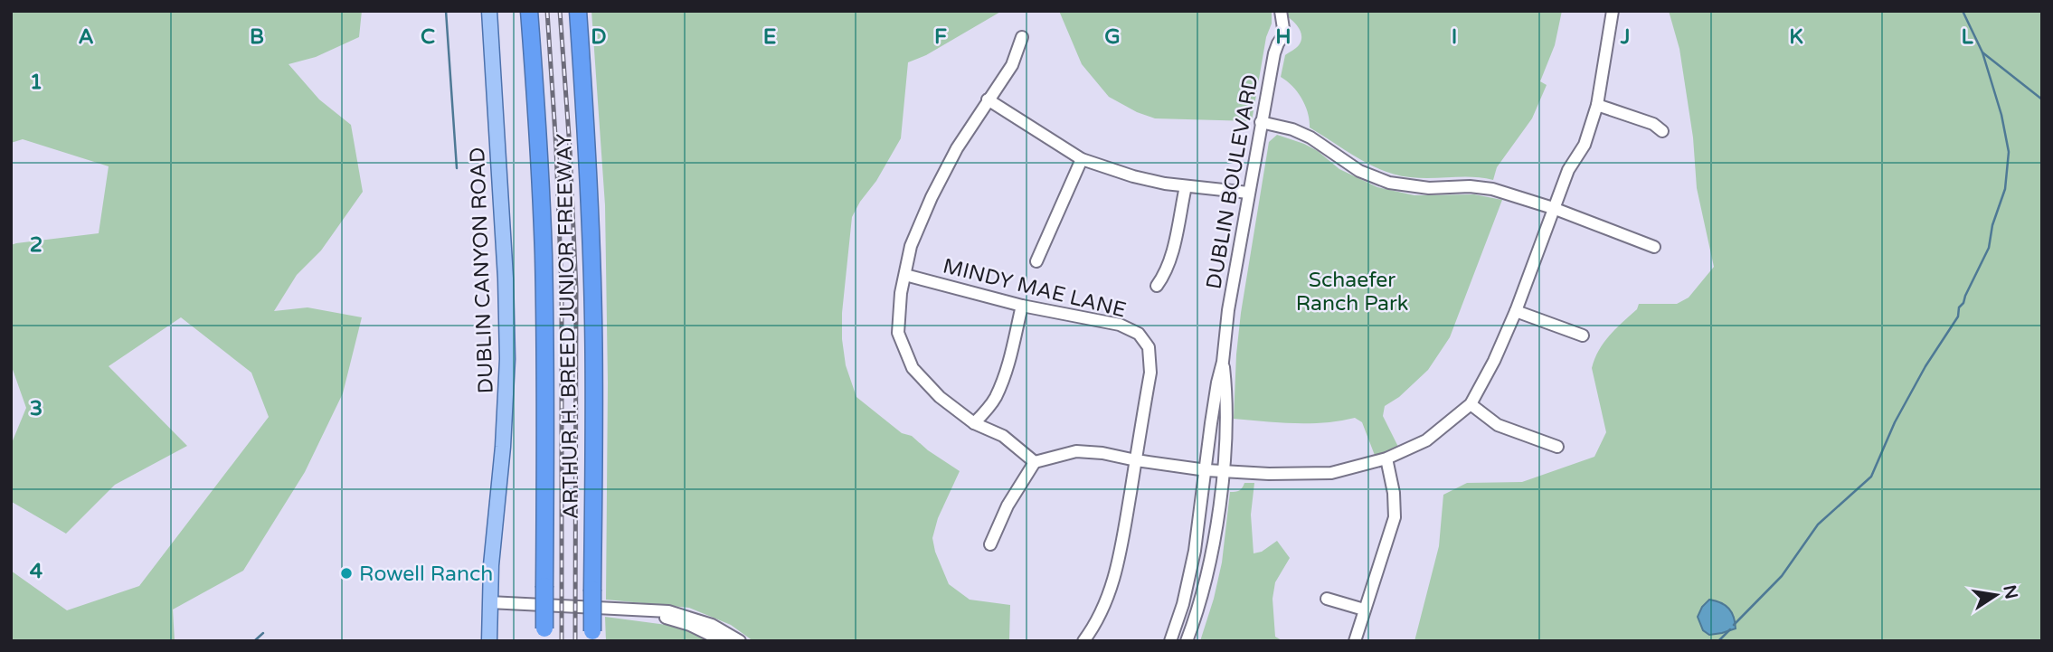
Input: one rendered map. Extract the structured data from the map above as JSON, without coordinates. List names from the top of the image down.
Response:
{
  "streets": {
    "highway": ["ARTHUR H. BREED JUNIOR FREEWAY"],
    "main road": ["DUBLIN CANYON ROAD"],
    "street": ["DUBLIN BOULEVARD", "MINDY MAE LANE"]
  },
  "parks": ["Schaefer Ranch Park"],
  "places": ["Rowell Ranch"],
  "north": "right",
  "grid": {
    "columns": [
      "A",
      "B",
      "C",
      "D",
      "E",
      "F",
      "G",
      "H",
      "I",
      "J",
      "K",
      "L"
    ],
    "rows": [
      "1",
      "2",
      "3",
      "4"
    ]
  }
}
